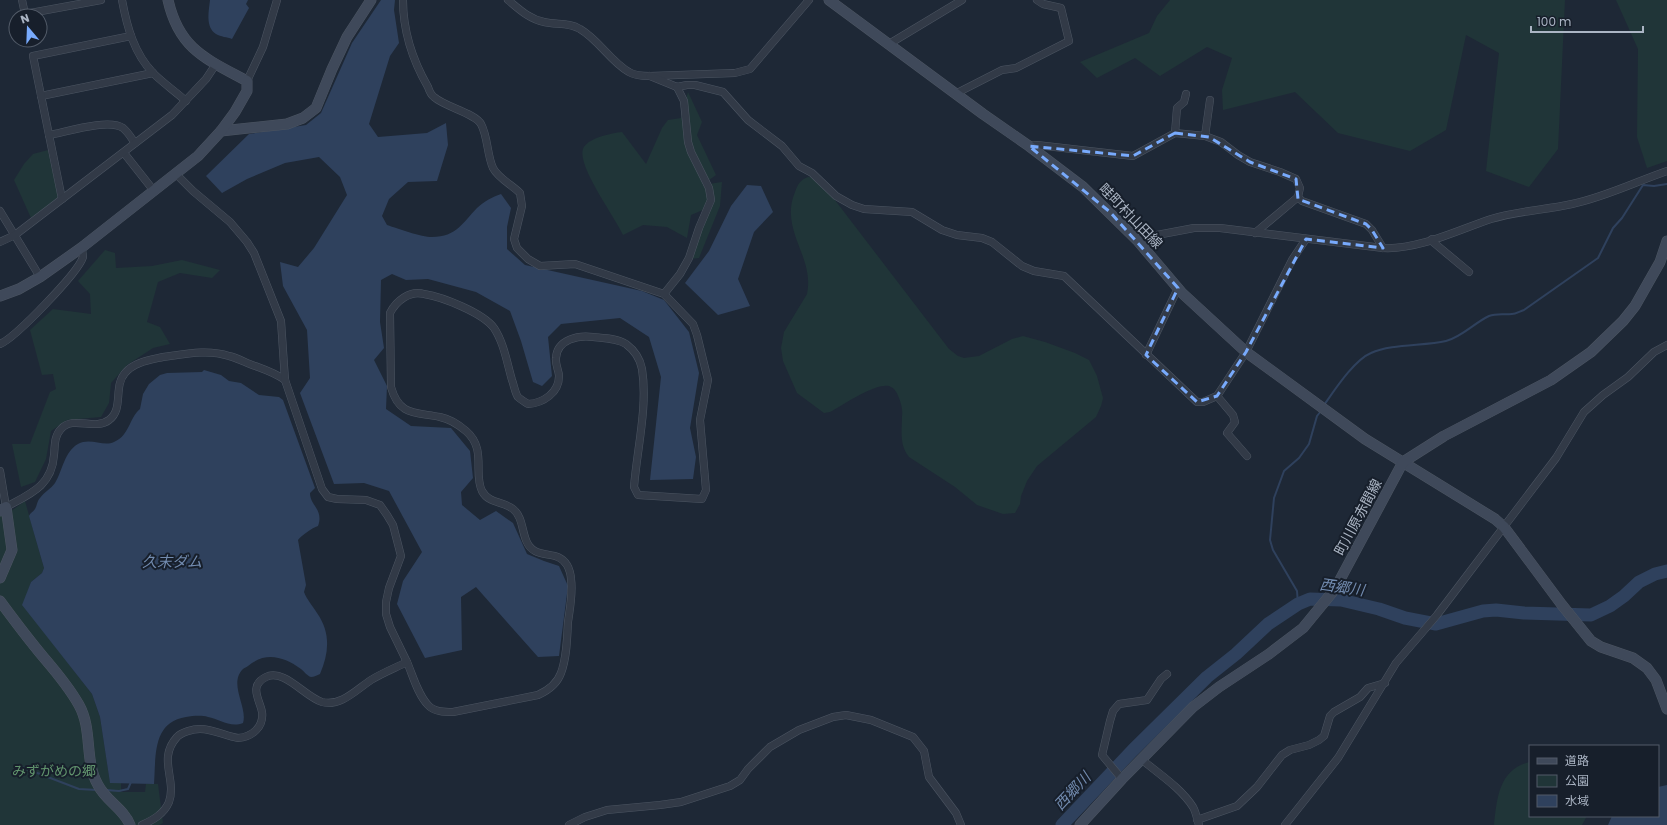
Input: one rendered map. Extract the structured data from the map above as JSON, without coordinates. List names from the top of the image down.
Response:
{
  "streets": {
    "main road": ["畦町村山田線", "町川原赤間線"]
  },
  "crossings": [
    ["畦町村山田線", "町川原赤間線"]
  ],
  "water": ["久末ダム", "西郷川"],
  "parks": ["みずがめの郷"],
  "legend": ["道路", "公園", "水域"],
  "scale_bar": "100 m",
  "north": "top"
}
